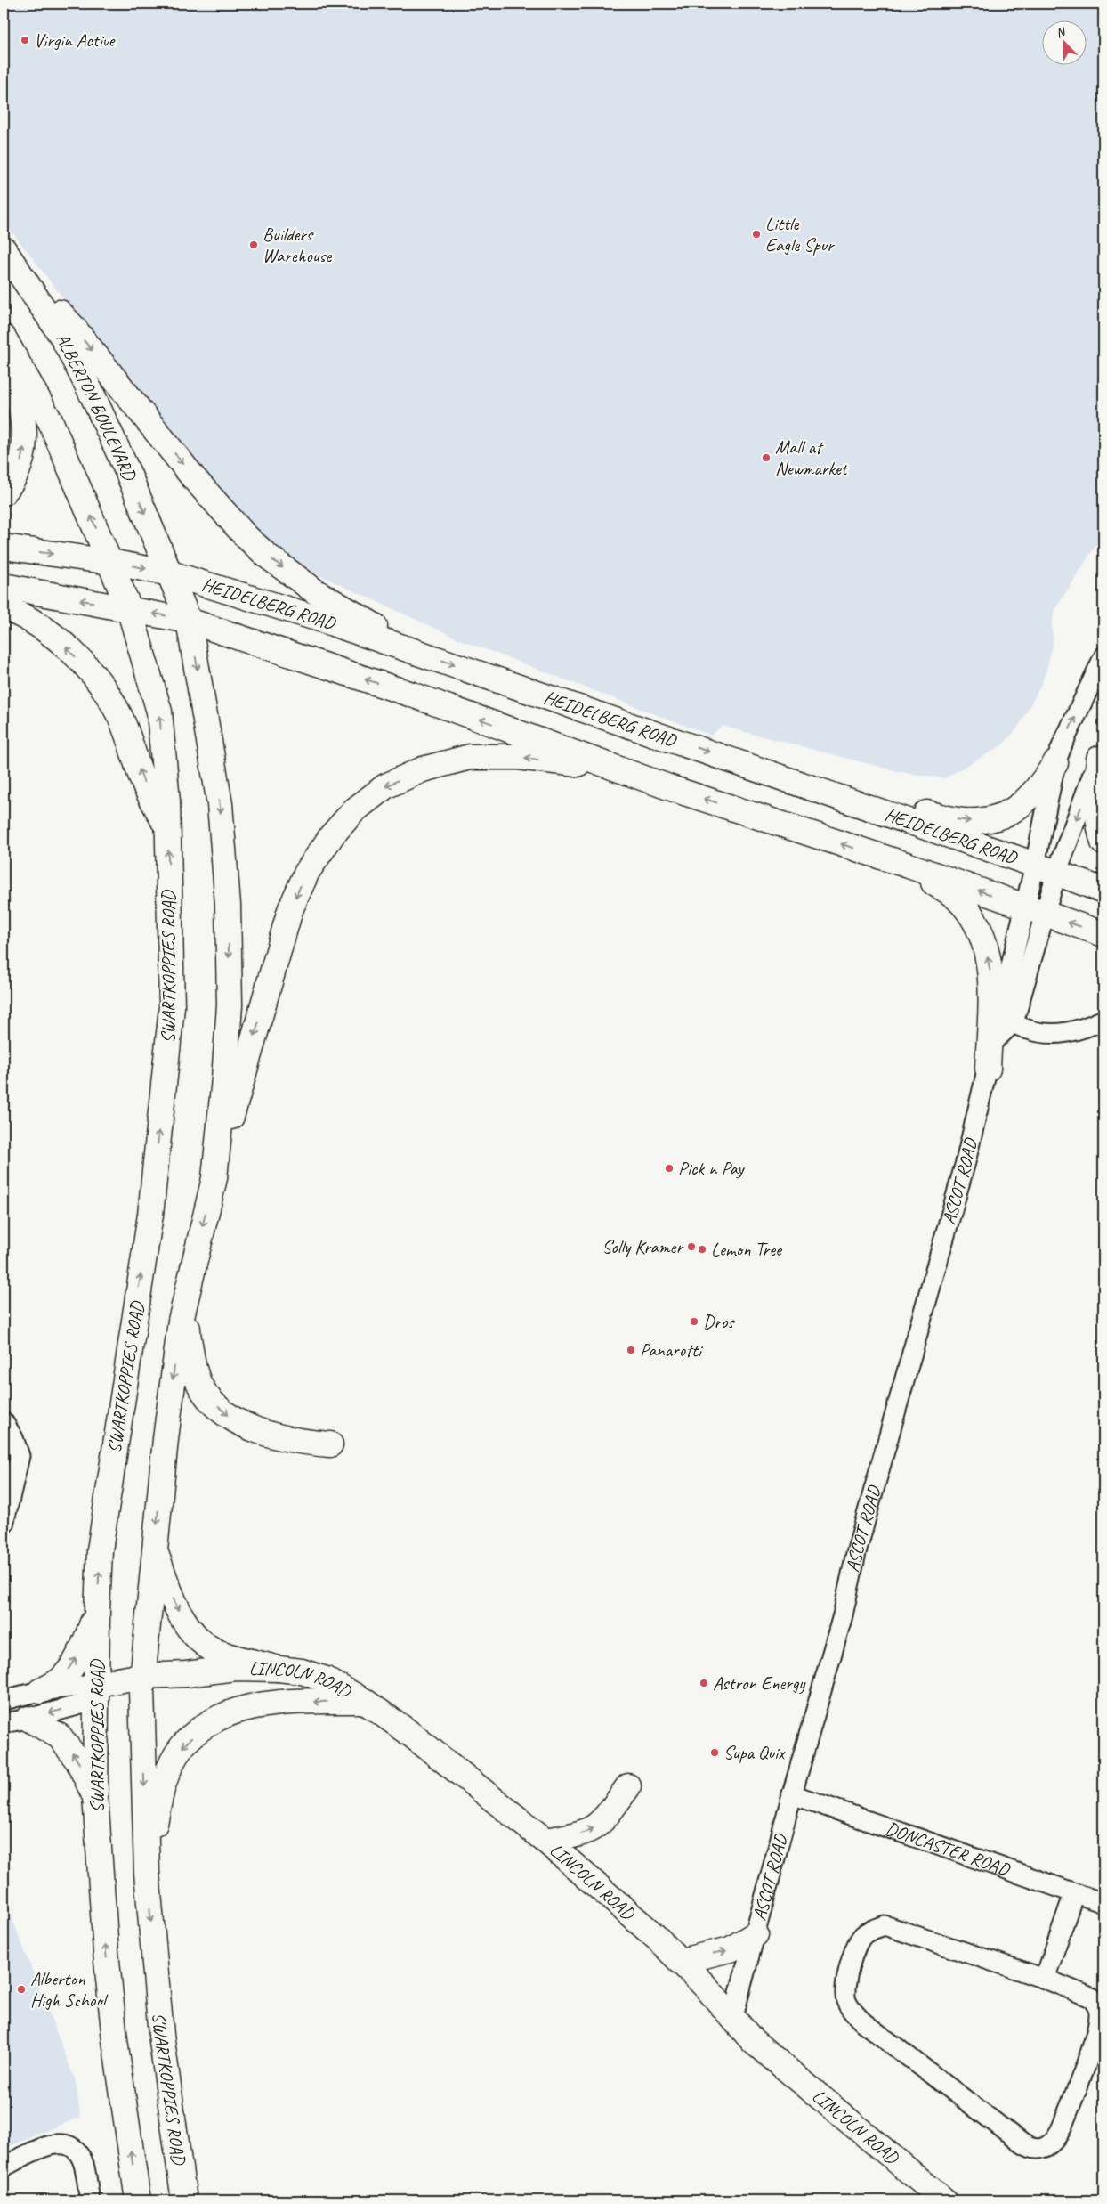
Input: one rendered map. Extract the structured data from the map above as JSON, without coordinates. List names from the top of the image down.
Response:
{
  "streets": {
    "main road": [
      "ALBERTON BOULEVARD",
      "HEIDELBERG ROAD",
      "SWARTKOPPIES ROAD",
      "LINCOLN ROAD"
    ],
    "street": ["ASCOT ROAD", "DONCASTER ROAD"]
  },
  "crossings": [
    ["ALBERTON BOULEVARD", "HEIDELBERG ROAD"],
    ["ALBERTON BOULEVARD", "SWARTKOPPIES ROAD"],
    ["HEIDELBERG ROAD", "SWARTKOPPIES ROAD"],
    ["SWARTKOPPIES ROAD", "LINCOLN ROAD"],
    ["ASCOT ROAD", "LINCOLN ROAD"],
    ["ASCOT ROAD", "DONCASTER ROAD"]
  ],
  "places": [
    "Virgin Active",
    "Little Eagle Spur",
    "Builders Warehouse",
    "Mall at Newmarket",
    "Pick n Pay",
    "Solly Kramer",
    "Lemon Tree",
    "Dros",
    "Panarotti",
    "Astron Energy",
    "Supa Quix",
    "Alberton High School"
  ],
  "north": "top left"
}
